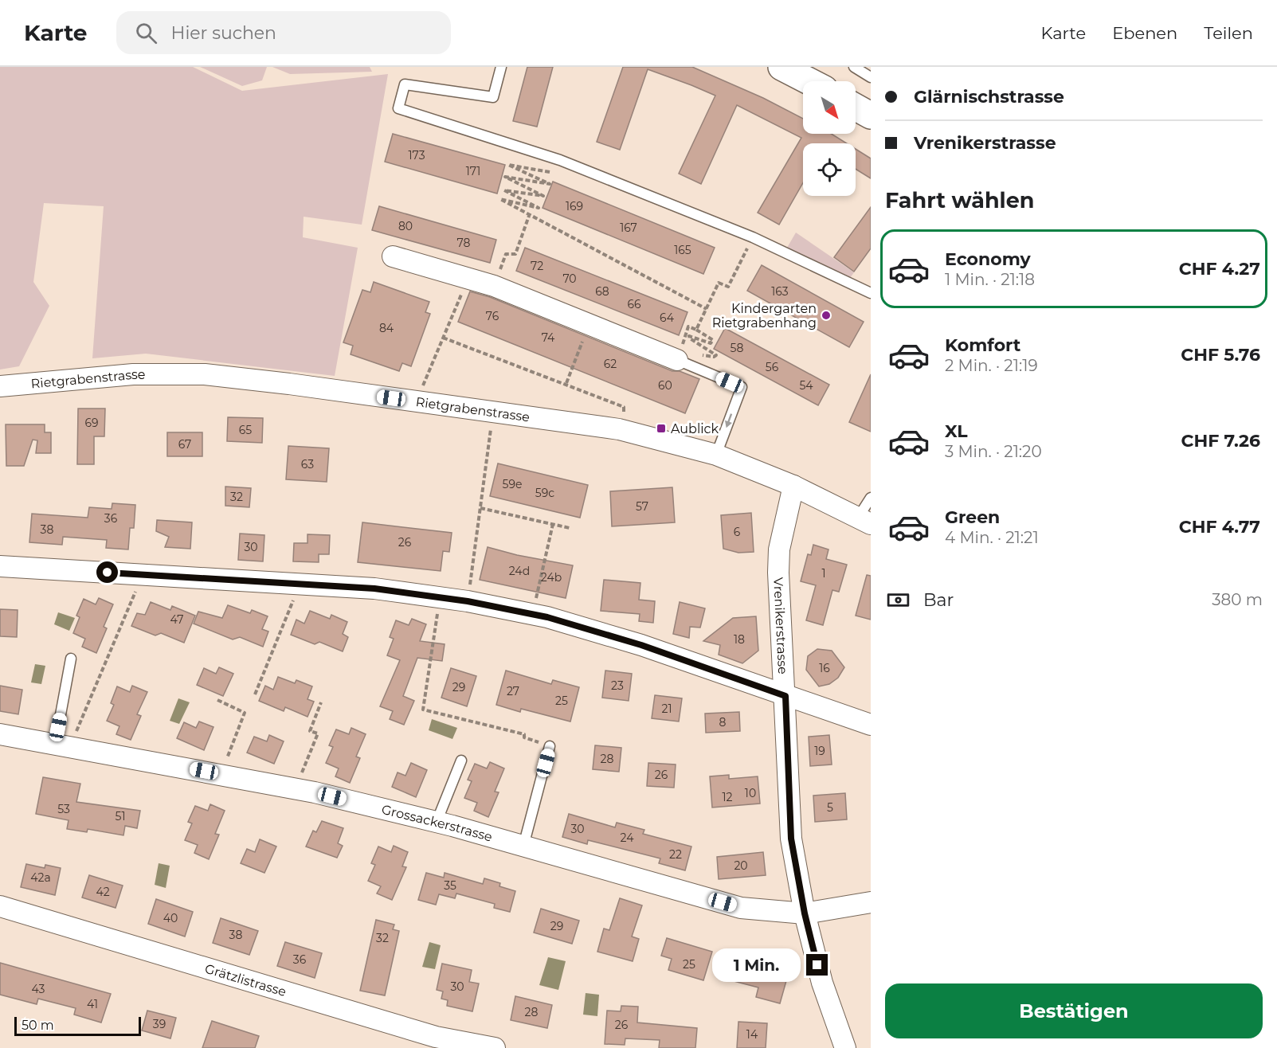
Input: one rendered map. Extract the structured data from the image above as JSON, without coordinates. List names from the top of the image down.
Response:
{
  "streets": {
    "street": [
      "Rietgrabenstrasse",
      "Vrenikerstrasse",
      "Grossackerstrasse",
      "Grätzlistrasse"
    ]
  },
  "crossings": [
    ["Rietgrabenstrasse", "Vrenikerstrasse"],
    ["Vrenikerstrasse", "Grossackerstrasse"]
  ],
  "places": {
    "other": ["Kindergarten Rietgrabenhang"],
    "transit": ["Aublick"]
  },
  "house_numbers": [
    "173",
    "171",
    "169",
    "80",
    "167",
    "78",
    "165",
    "72",
    "70",
    "68",
    "163",
    "66",
    "76",
    "64",
    "84",
    "74",
    "58",
    "62",
    "56",
    "60",
    "54",
    "69",
    "65",
    "67",
    "63",
    "59e",
    "59c",
    "32",
    "57",
    "36",
    "38",
    "6",
    "26",
    "30",
    "24d",
    "1",
    "24b",
    "47",
    "18",
    "16",
    "23",
    "29",
    "27",
    "25",
    "21",
    "8",
    "19",
    "28",
    "26",
    "10",
    "12",
    "5",
    "53",
    "51",
    "30",
    "24",
    "22",
    "20",
    "42a",
    "35",
    "42",
    "40",
    "29",
    "38",
    "32",
    "36",
    "25",
    "30",
    "43",
    "41",
    "28",
    "39",
    "26",
    "14"
  ],
  "scale_bar": "50 m",
  "north": "bottom right",
  "page": {
    "header": "Karte",
    "search": "Hier suchen",
    "nav": ["Karte", "Ebenen", "Teilen"],
    "banner": ["Glärnischstrasse", "Vrenikerstrasse"],
    "heading": "Fahrt wählen",
    "list": [
      {
        "name": "Economy",
        "note": "1 Min. · 21:18",
        "value": "CHF 4.27"
      },
      {
        "name": "Komfort",
        "note": "2 Min. · 21:19",
        "value": "CHF 5.76"
      },
      {
        "name": "XL",
        "note": "3 Min. · 21:20",
        "value": "CHF 7.26"
      },
      {
        "name": "Green",
        "note": "4 Min. · 21:21",
        "value": "CHF 4.77"
      }
    ],
    "pay": ["Bar", "380 m"],
    "bubble": "1 Min.",
    "buttons": "Bestätigen",
    "scale": "50 m"
  }
}
